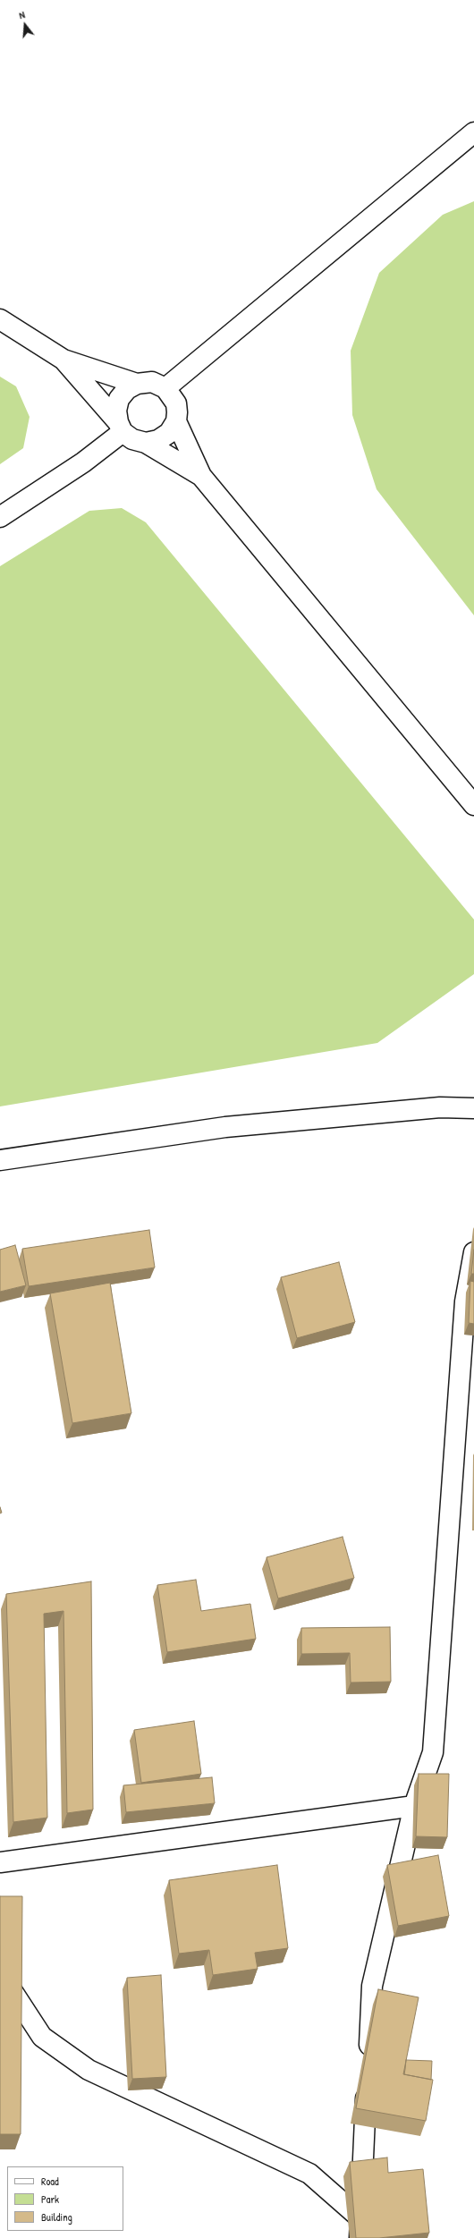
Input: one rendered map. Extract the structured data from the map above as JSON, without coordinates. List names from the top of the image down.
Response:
{
  "legend": ["Road", "Park", "Building"],
  "north": "top"
}
